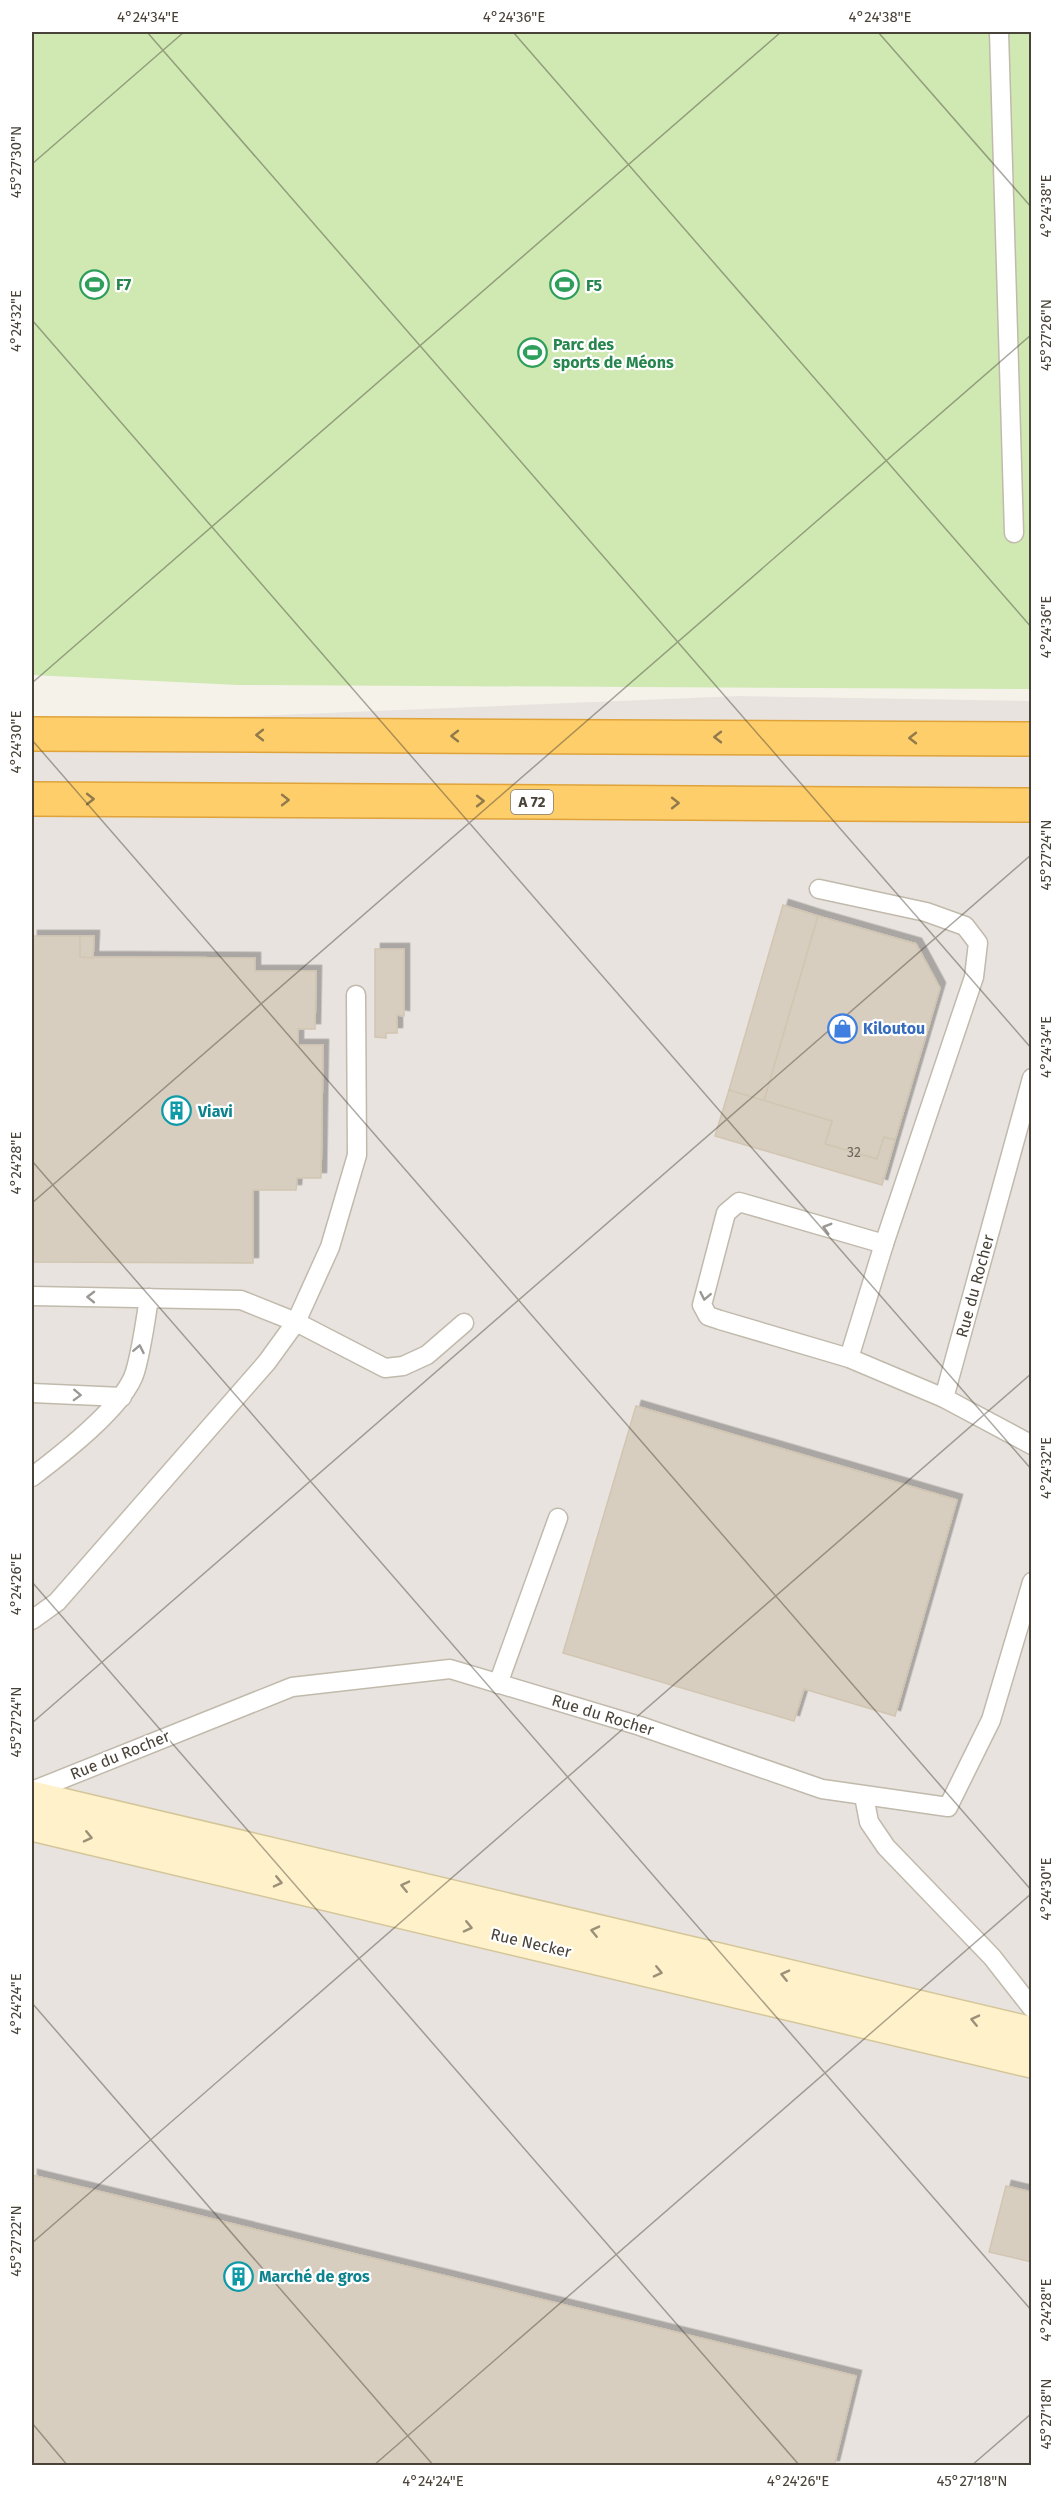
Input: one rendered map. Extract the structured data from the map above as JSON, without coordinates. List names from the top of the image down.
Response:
{
  "streets": {
    "highway": ["A 72"],
    "main road": ["Rue Necker"],
    "lane": ["Rue du Rocher"]
  },
  "places": {
    "sports": ["F7", "F5", "Parc des sports de Méons"],
    "shop": ["Kiloutou"],
    "building": ["Viavi", "Marché de gros"]
  },
  "house_numbers": ["32"],
  "coordinates": [
    "4°24'34\"E",
    "4°24'36\"E",
    "4°24'38\"E",
    "45°27'30\"N",
    "4°24'32\"E",
    "45°27'26\"N",
    "4°24'30\"E",
    "45°27'24\"N",
    "4°24'28\"E",
    "4°24'26\"E",
    "4°24'24\"E",
    "45°27'22\"N",
    "45°27'18\"N"
  ]
}
